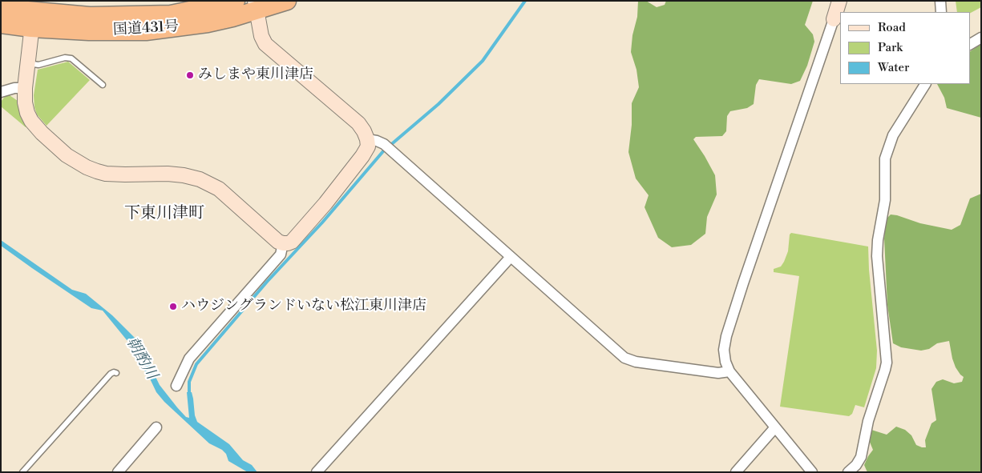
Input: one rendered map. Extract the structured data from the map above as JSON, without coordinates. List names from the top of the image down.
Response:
{
  "streets": {
    "highway": ["国道431号"]
  },
  "districts": ["下東川津町"],
  "water": ["朝酌川"],
  "places": ["みしまや東川津店", "ハウジングランドいない松江東川津店"],
  "legend": ["Road", "Park", "Water"]
}
